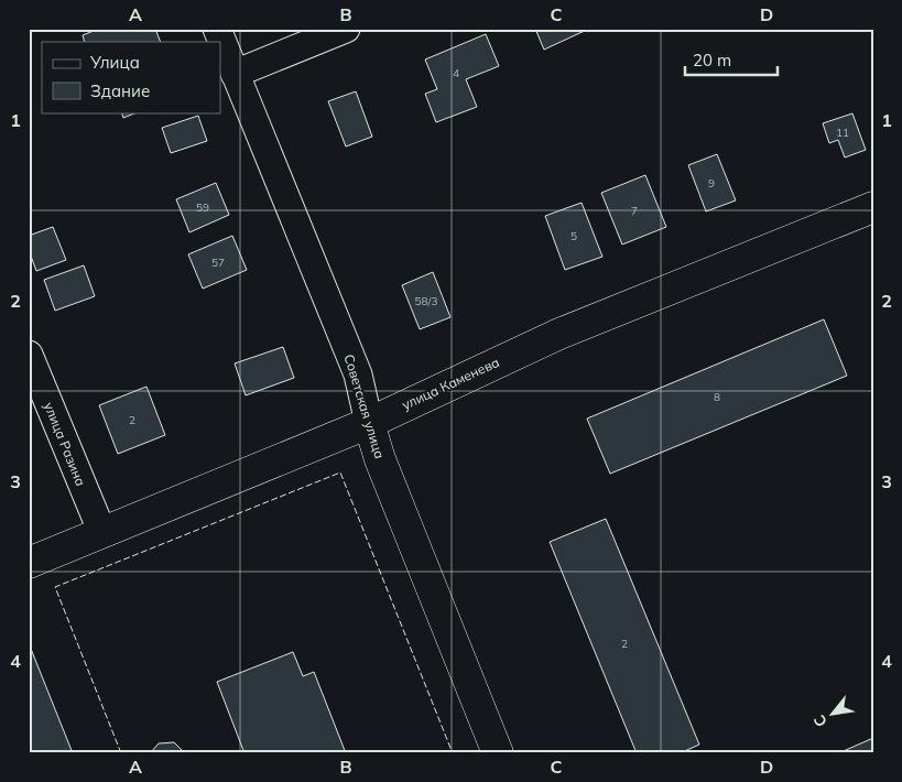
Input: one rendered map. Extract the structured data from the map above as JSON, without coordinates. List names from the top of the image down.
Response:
{
  "streets": {
    "main road": ["улица Каменева", "Советская улица"],
    "street": ["улица Разина"]
  },
  "crossings": [
    ["улица Каменева", "Советская улица"],
    ["улица Каменева", "улица Разина"]
  ],
  "house_numbers": [
    "4",
    "11",
    "9",
    "59",
    "7",
    "5",
    "57",
    "58/3",
    "8",
    "2",
    "2"
  ],
  "legend": ["Улица", "Здание"],
  "scale_bar": "20 m",
  "north": "bottom left",
  "grid": {
    "columns": [
      "A",
      "B",
      "C",
      "D"
    ],
    "rows": [
      "1",
      "2",
      "3",
      "4"
    ]
  }
}
